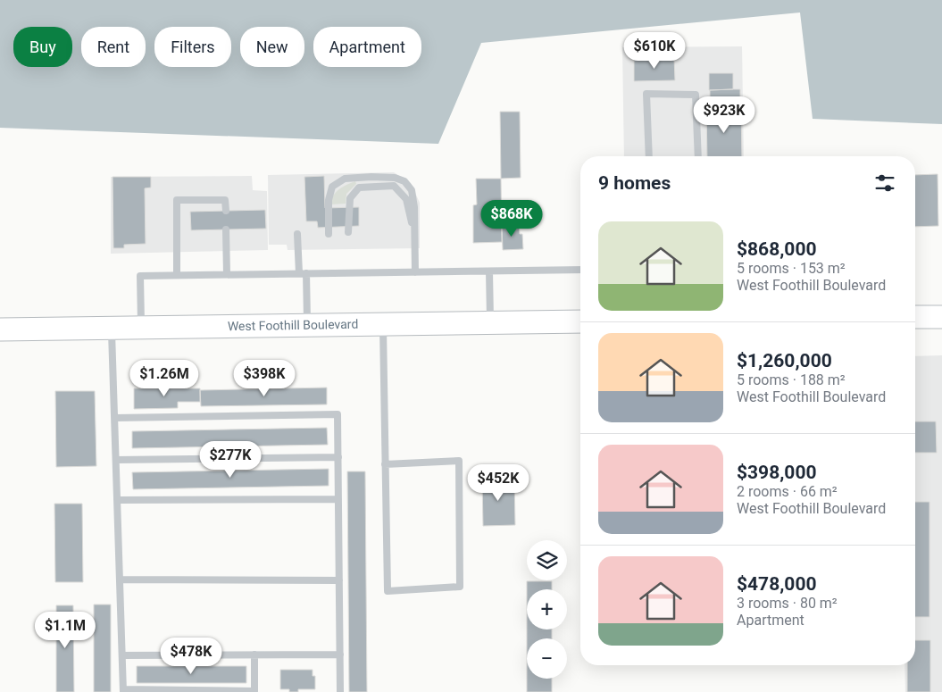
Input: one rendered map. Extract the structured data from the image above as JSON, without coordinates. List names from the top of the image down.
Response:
{
  "streets": {
    "main road": ["West Foothill Boulevard"]
  },
  "page": {
    "chip": [
      "Buy",
      "Rent",
      "Filters",
      "New",
      "Apartment"
    ],
    "price": [
      "$610K",
      "$923K",
      "$868K",
      "$1.26M",
      "$398K",
      "$277K",
      "$452K",
      "$1.1M",
      "$478K"
    ],
    "heading": "9 homes",
    "list": [
      {
        "name": "$868,000",
        "note": "5 rooms · 153 m² · West Foothill Boulevard"
      },
      {
        "name": "$1,260,000",
        "note": "5 rooms · 188 m² · West Foothill Boulevard"
      },
      {
        "name": "$398,000",
        "note": "2 rooms · 66 m² · West Foothill Boulevard"
      },
      {
        "name": "$478,000",
        "note": "3 rooms · 80 m² · Apartment"
      }
    ],
    "map_buttons": ["+", "−"]
  }
}
